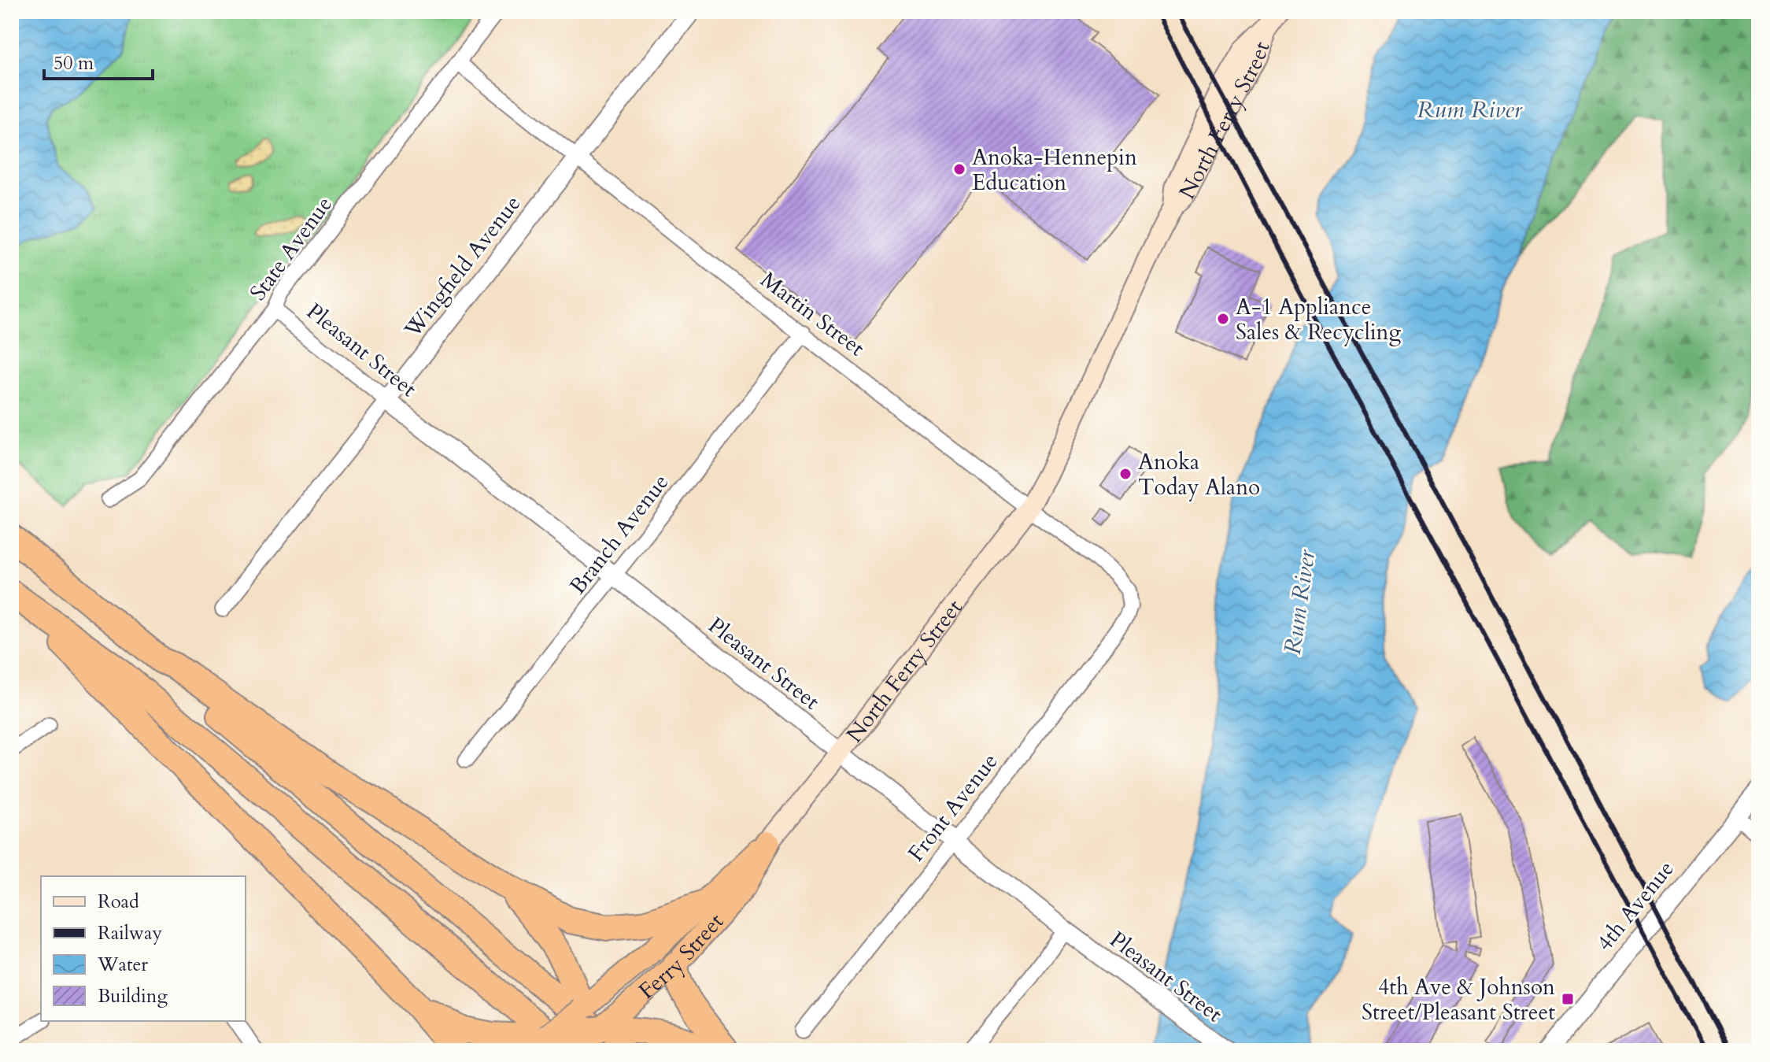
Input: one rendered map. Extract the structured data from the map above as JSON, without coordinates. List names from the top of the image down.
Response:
{
  "streets": {
    "highway": ["North Ferry Street", "Ferry Street"],
    "street": [
      "State Avenue",
      "Wingfield Avenue",
      "Martin Street",
      "Pleasant Street",
      "Branch Avenue",
      "Front Avenue",
      "4th Avenue"
    ]
  },
  "crossings": [
    ["North Ferry Street", "Martin Street"],
    ["North Ferry Street", "Pleasant Street"],
    ["North Ferry Street", "Ferry Street"],
    ["State Avenue", "Martin Street"],
    ["State Avenue", "Pleasant Street"],
    ["Wingfield Avenue", "Martin Street"],
    ["Wingfield Avenue", "Pleasant Street"],
    ["Martin Street", "Branch Avenue"],
    ["Martin Street", "Front Avenue"],
    ["Pleasant Street", "Branch Avenue"],
    ["Pleasant Street", "Front Avenue"]
  ],
  "water": ["Rum River"],
  "places": {
    "other": ["Anoka-Hennepin Education", "A-1 Appliance Sales & Recycling", "Anoka Today Alano"],
    "transit": ["4th Ave & Johnson Street/Pleasant Street"]
  },
  "legend": [
    "Road",
    "Railway",
    "Water",
    "Building"
  ],
  "scale_bar": "50 m"
}
